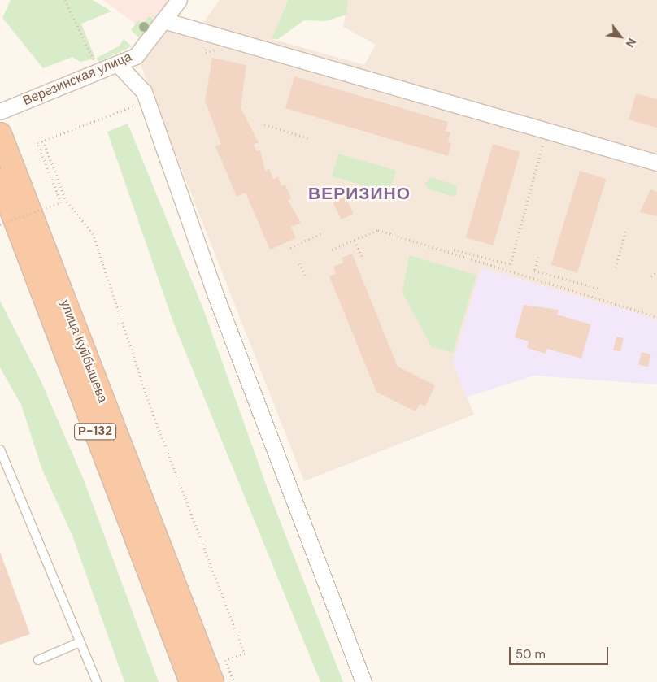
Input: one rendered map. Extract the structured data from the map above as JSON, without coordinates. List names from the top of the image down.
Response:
{
  "streets": {
    "highway": ["улица Куйбышева", "Р-132"],
    "street": ["Верезинская улица"]
  },
  "districts": ["ВЕРИЗИНО"],
  "scale_bar": "50 m",
  "north": "bottom right"
}
